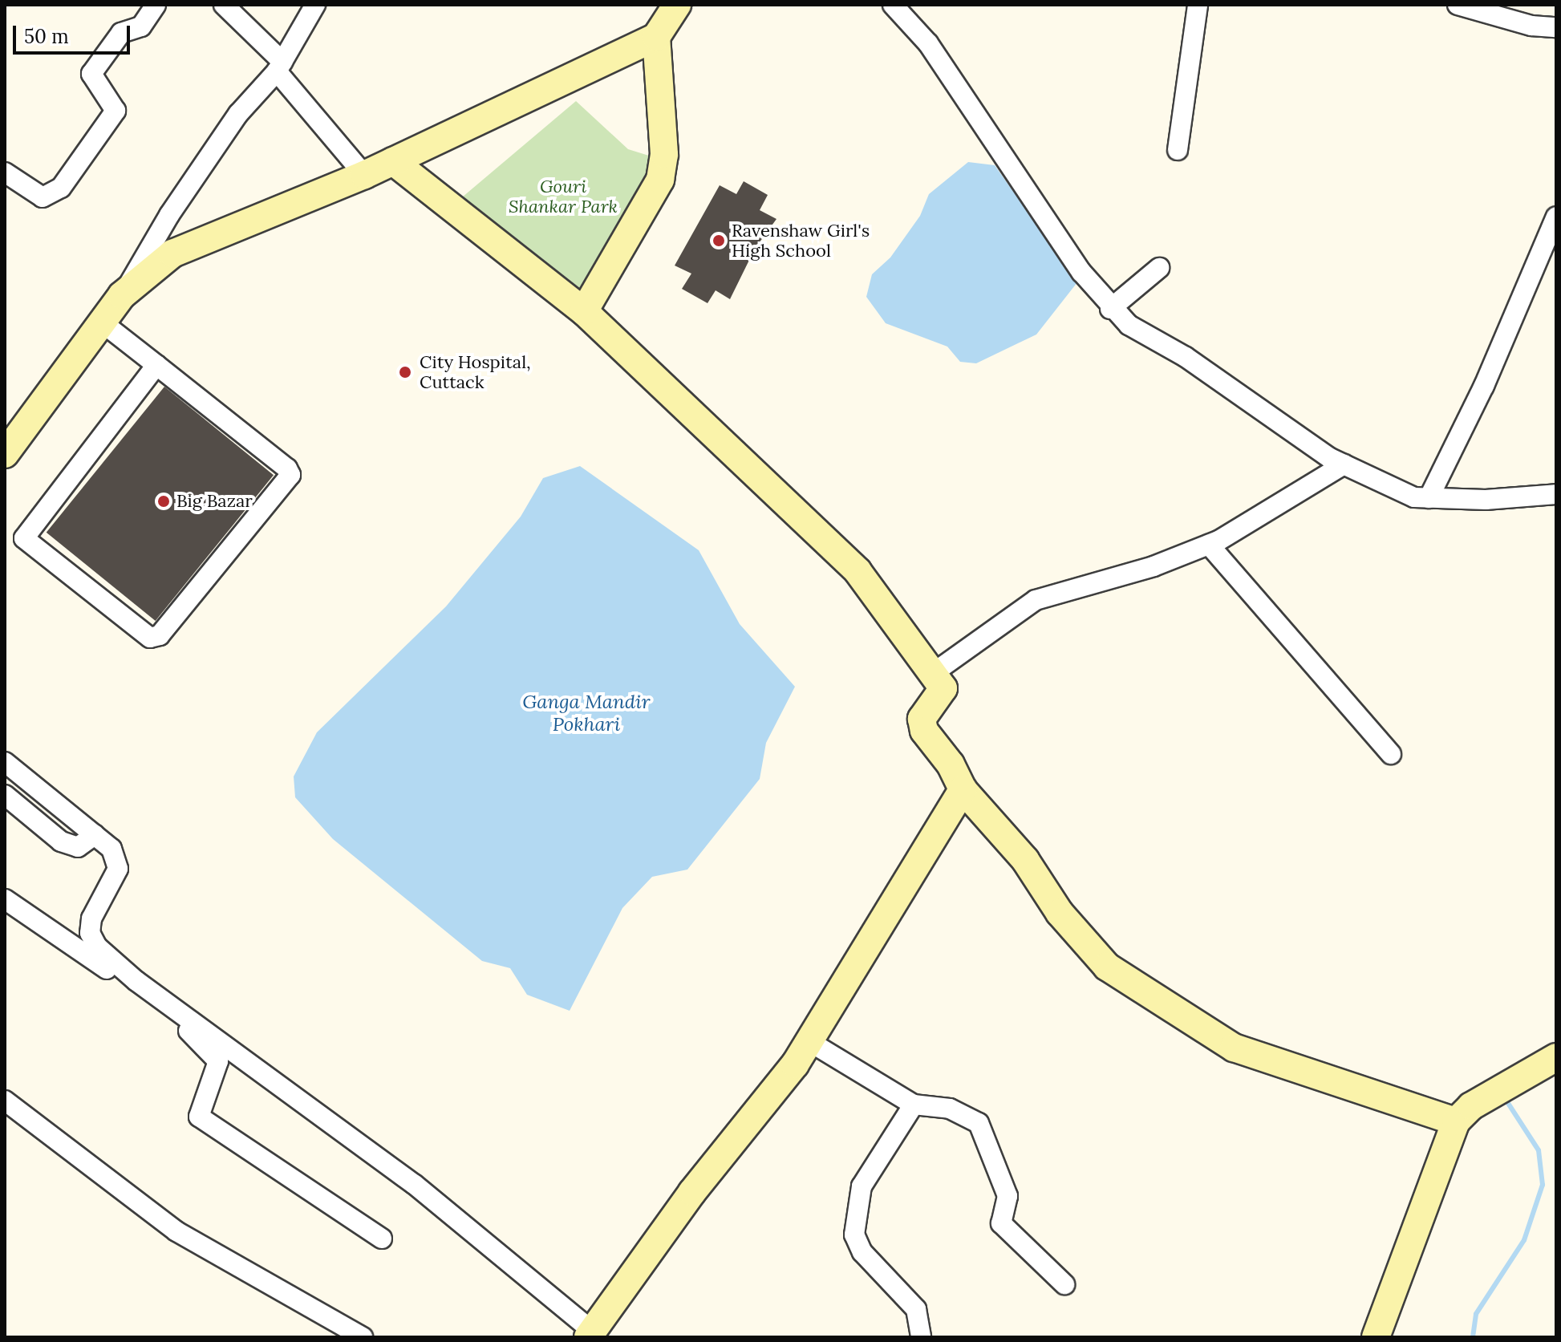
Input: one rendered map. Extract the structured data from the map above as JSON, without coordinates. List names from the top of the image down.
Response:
{
  "water": ["Ganga Mandir Pokhari"],
  "parks": ["Gouri Shankar Park"],
  "places": ["Ravenshaw Girl's High School", "City Hospital, Cuttack", "Big Bazar"],
  "scale_bar": "50 m"
}
